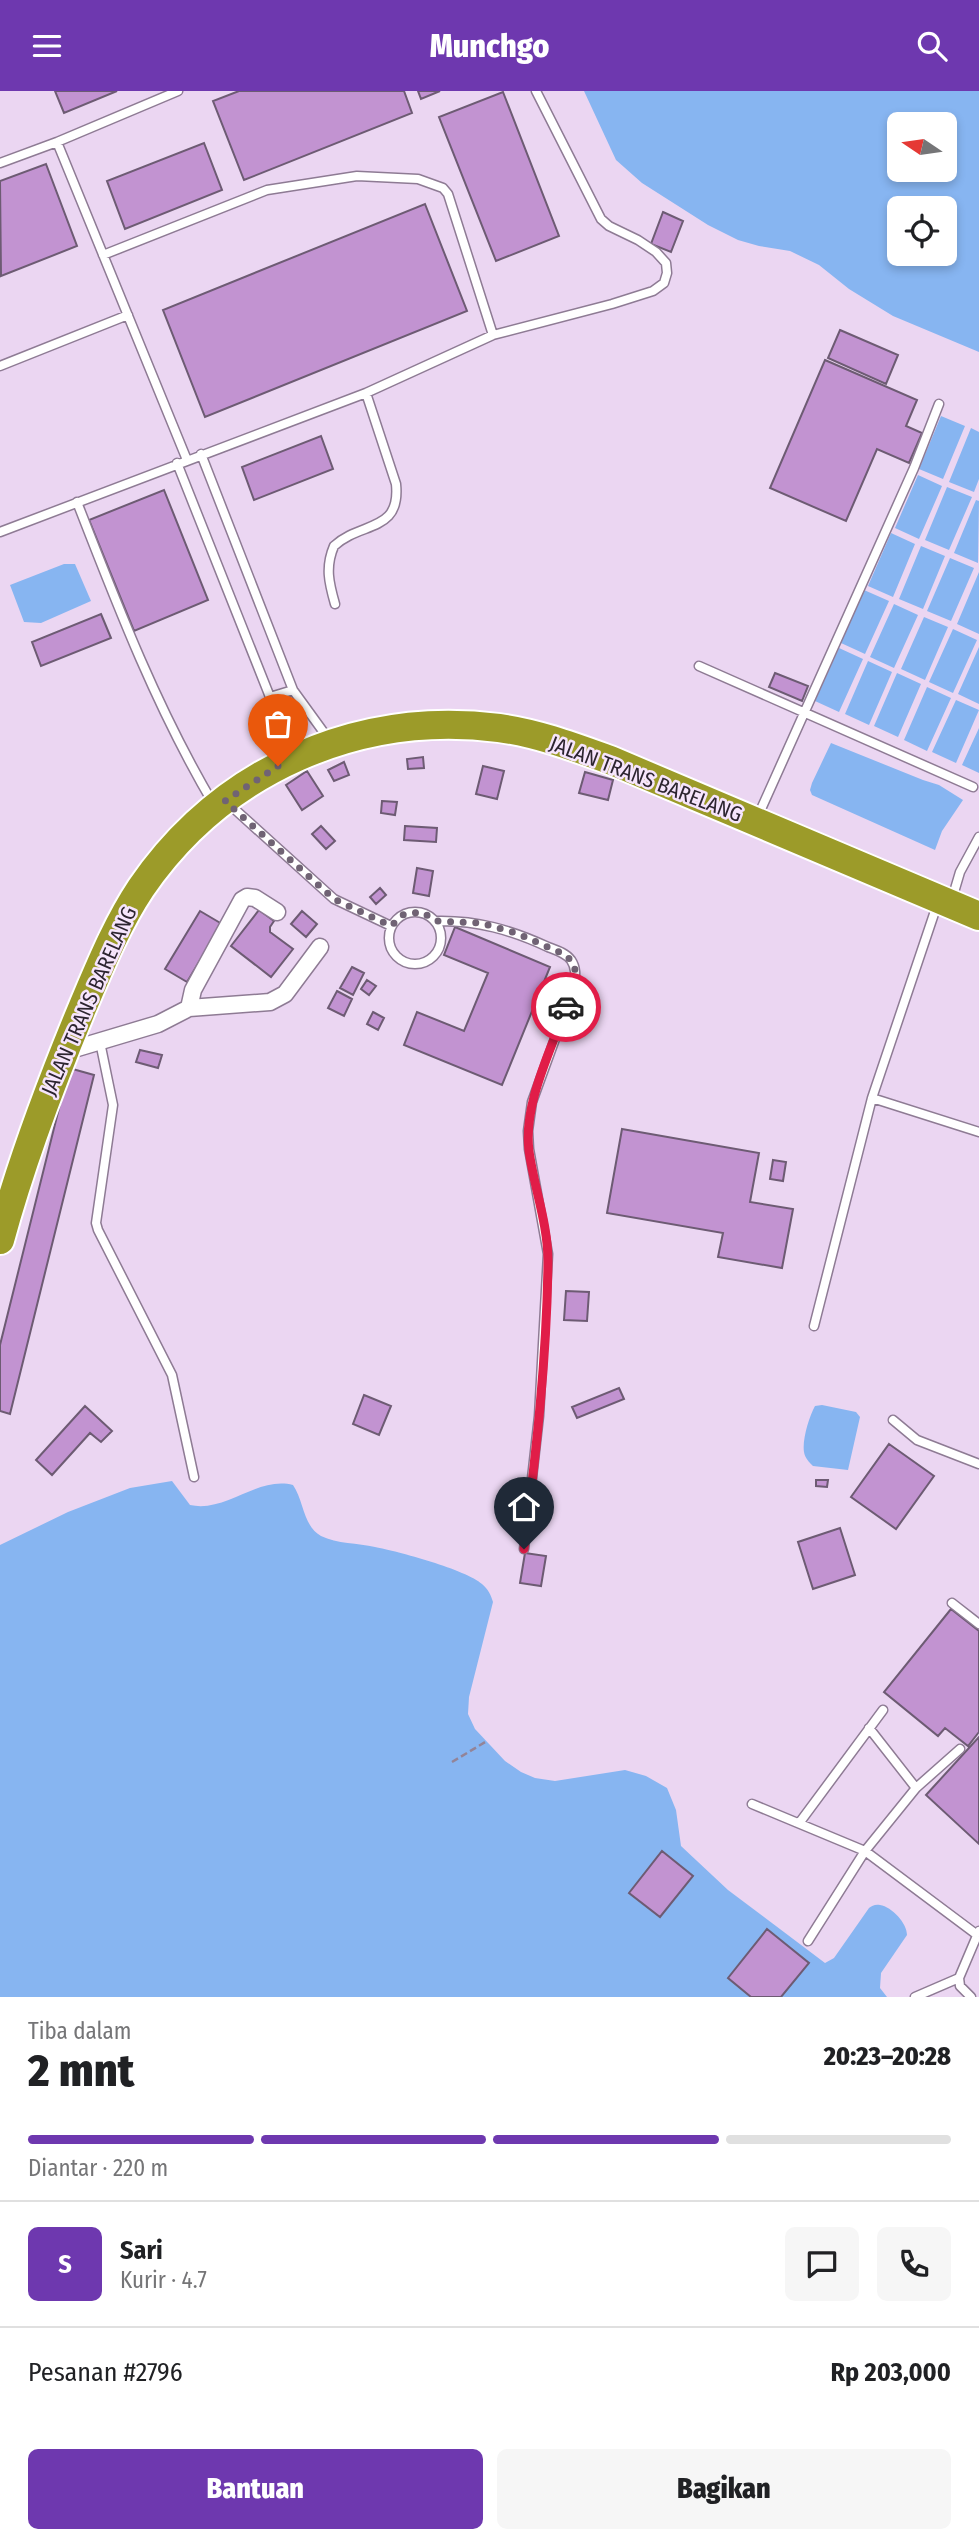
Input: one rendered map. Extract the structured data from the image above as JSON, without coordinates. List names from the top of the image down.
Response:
{
  "streets": {
    "highway": ["JALAN TRANS BARELANG"]
  },
  "north": "left",
  "page": {
    "header": "Munchgo",
    "heading": ["2 mnt", "Tiba dalam", "20:23–20:28"],
    "panel": [
      "Sari",
      "Kurir · 4.7",
      "Pesanan #2796",
      "Rp 203,000"
    ],
    "bar": "Diantar · 220 m",
    "round": "S",
    "buttons": ["Bantuan", "Bagikan"]
  }
}
